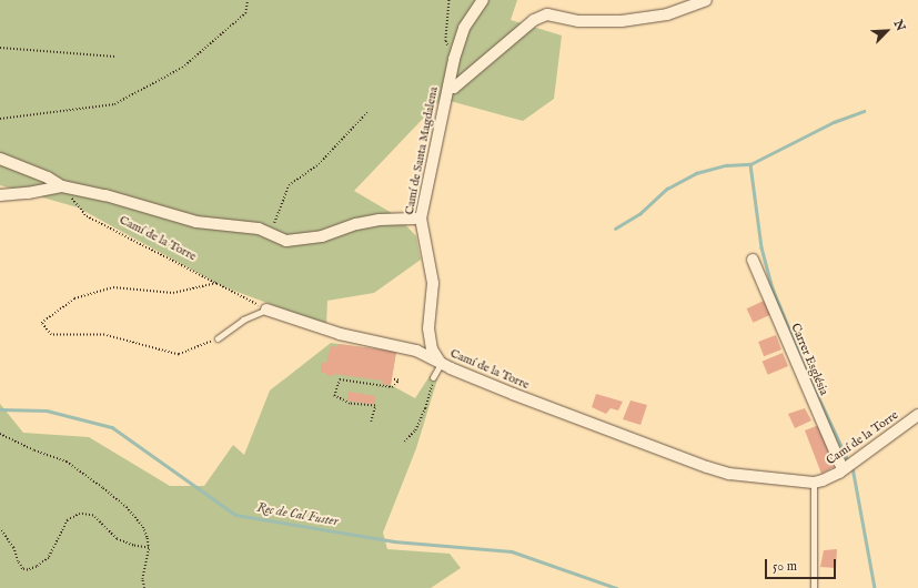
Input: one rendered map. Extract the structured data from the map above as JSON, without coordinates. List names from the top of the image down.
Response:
{
  "streets": {
    "street": ["Camí de Santa Magdalena", "Camí de la Torre", "Carrer Església"]
  },
  "crossings": [
    ["Camí de Santa Magdalena", "Camí de la Torre"],
    ["Camí de la Torre", "Carrer Església"]
  ],
  "water": ["Rec de Cal Fuster"],
  "scale_bar": "50 m",
  "north": "top right"
}
